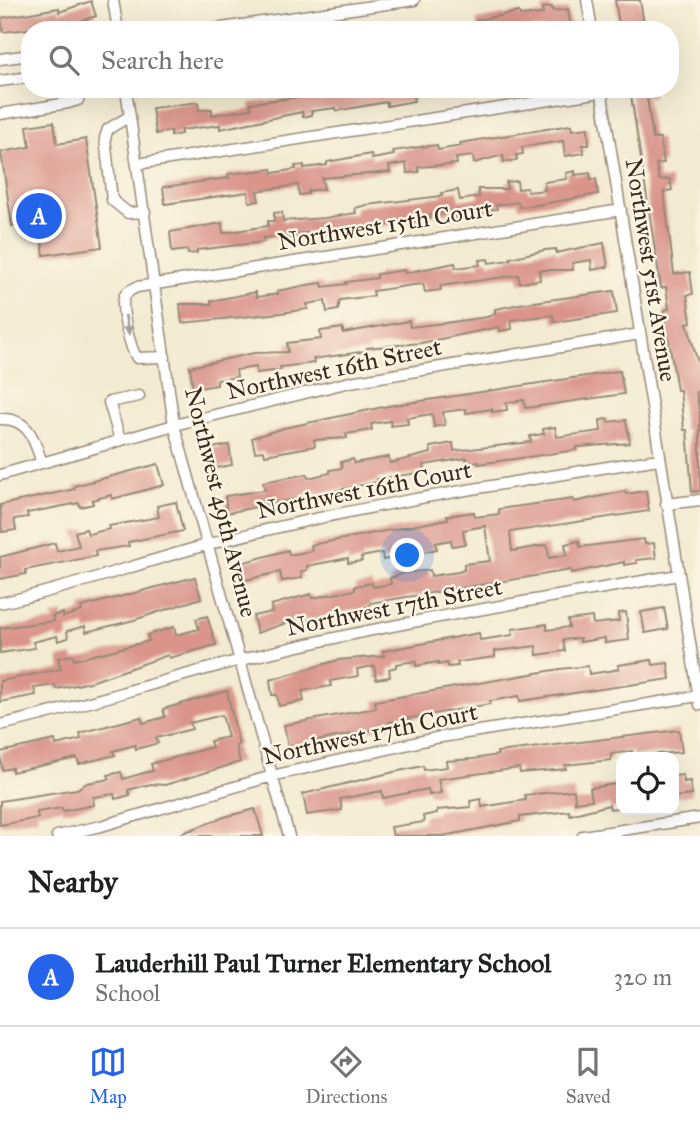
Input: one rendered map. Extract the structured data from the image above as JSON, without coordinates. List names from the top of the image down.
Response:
{
  "streets": {
    "street": [
      "Northwest 15th Court",
      "Northwest 51st Avenue",
      "Northwest 16th Street",
      "Northwest 16th Court",
      "Northwest 49th Avenue",
      "Northwest 17th Street",
      "Northwest 17th Court"
    ]
  },
  "crossings": [
    ["Northwest 15th Court", "Northwest 51st Avenue"],
    ["Northwest 15th Court", "Northwest 49th Avenue"],
    ["Northwest 51st Avenue", "Northwest 16th Street"],
    ["Northwest 51st Avenue", "Northwest 16th Court"],
    ["Northwest 51st Avenue", "Northwest 17th Street"],
    ["Northwest 51st Avenue", "Northwest 17th Court"],
    ["Northwest 16th Street", "Northwest 49th Avenue"],
    ["Northwest 16th Court", "Northwest 49th Avenue"],
    ["Northwest 49th Avenue", "Northwest 17th Street"],
    ["Northwest 49th Avenue", "Northwest 17th Court"]
  ],
  "page": {
    "search": "Search here",
    "pins": "A",
    "heading": "Nearby",
    "list": [
      {
        "mark": "A",
        "name": "Lauderhill Paul Turner Elementary School",
        "note": "School",
        "value": "320 m"
      }
    ],
    "nav": ["Map", "Directions", "Saved"]
  }
}
